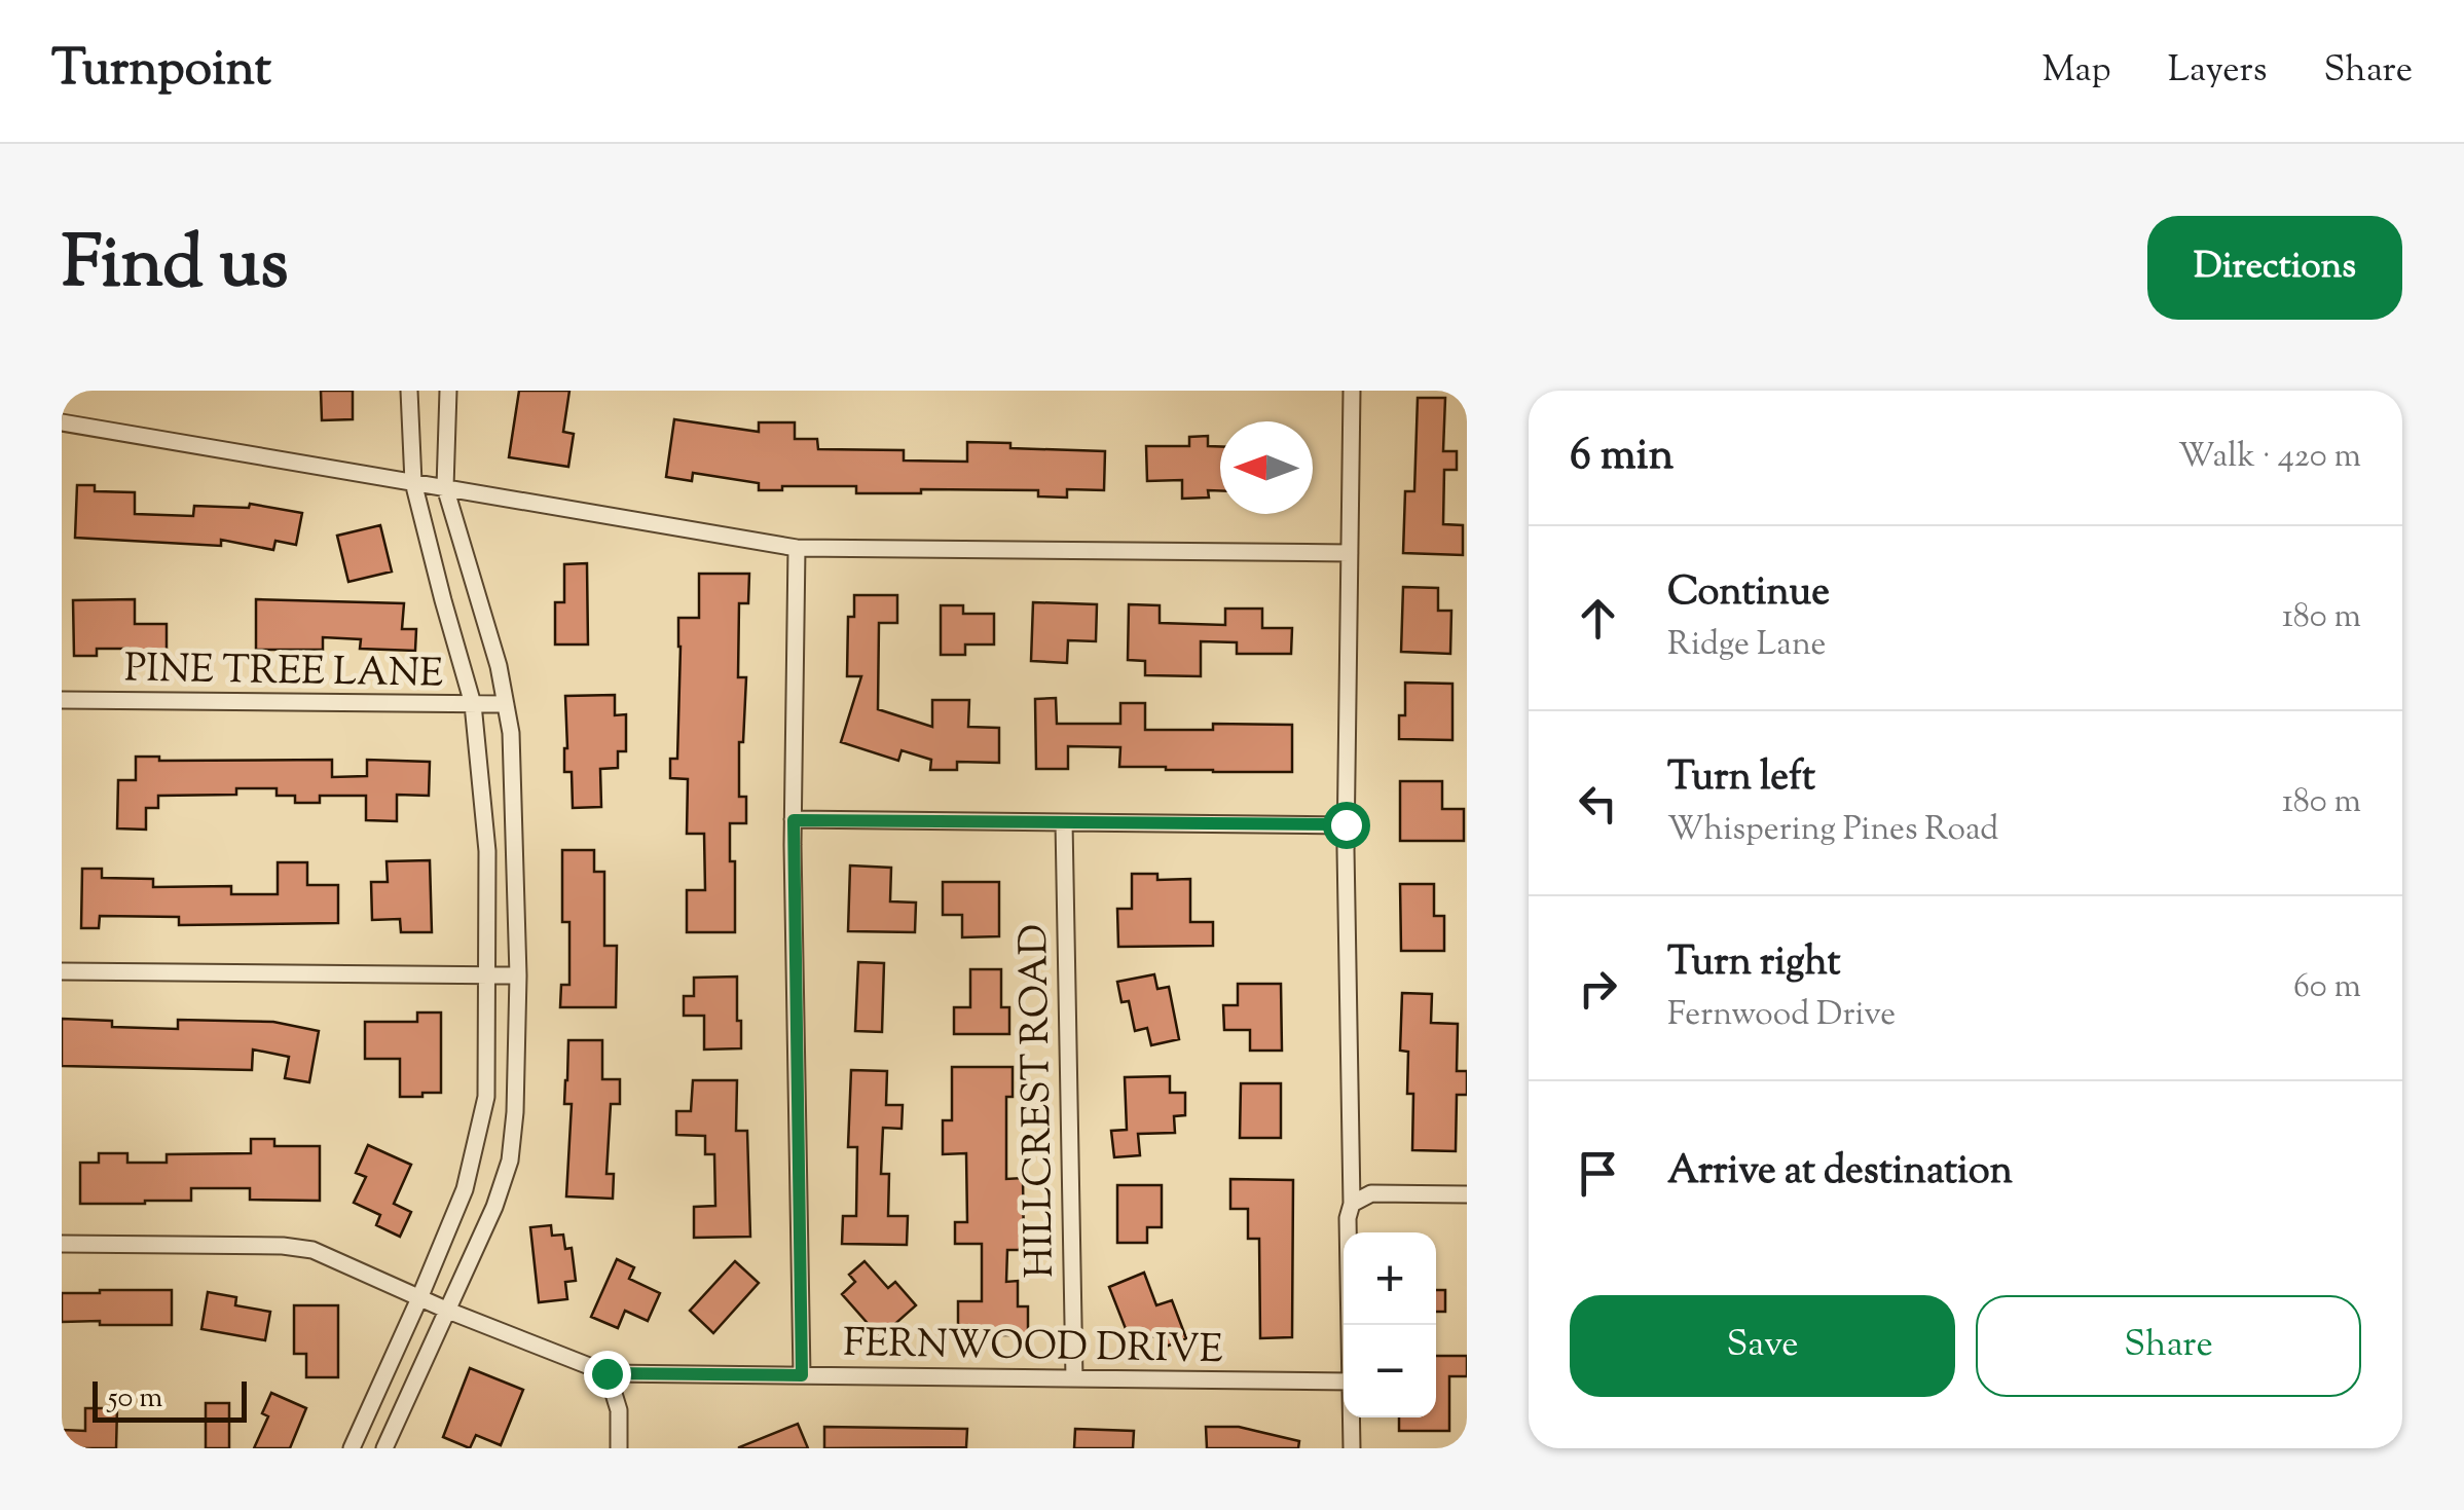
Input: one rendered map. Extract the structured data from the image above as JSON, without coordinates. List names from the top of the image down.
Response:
{
  "streets": {
    "street": ["PINE TREE LANE", "HILLCREST ROAD", "FERNWOOD DRIVE"]
  },
  "crossings": [
    ["HILLCREST ROAD", "FERNWOOD DRIVE"]
  ],
  "scale_bar": "50 m",
  "north": "left",
  "page": {
    "header": "Turnpoint",
    "nav": ["Map", "Layers", "Share"],
    "title": "Find us",
    "buttons": [
      "Directions",
      ["Save", "Share"]
    ],
    "heading": ["6 min", "Walk · 420 m"],
    "list": [
      ["Continue", "Ridge Lane", "180 m"],
      ["Turn left", "Whispering Pines Road", "180 m"],
      ["Turn right", "Fernwood Drive", "60 m"],
      "Arrive at destination"
    ],
    "map_buttons": ["+", "−"],
    "scale": "50 m"
  }
}
